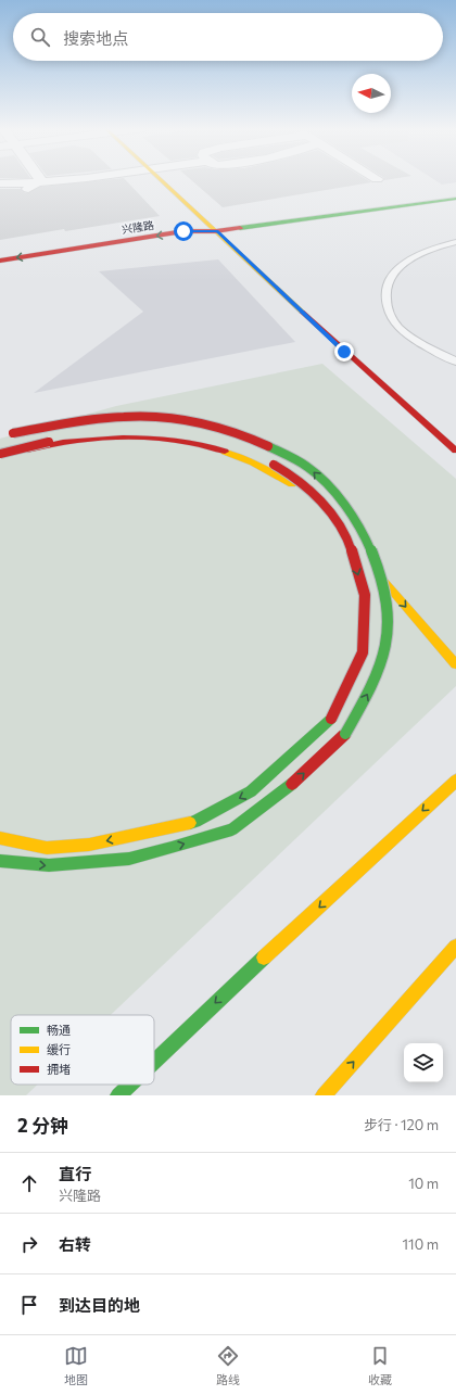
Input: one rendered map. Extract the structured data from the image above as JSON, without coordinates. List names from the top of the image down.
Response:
{
  "streets": {
    "main road": ["兴隆路"]
  },
  "legend": ["畅通", "缓行", "拥堵"],
  "north": "left",
  "page": {
    "search": "搜索地点",
    "heading": ["2 分钟", "步行 · 120 m"],
    "list": [
      ["直行", "兴隆路", "10 m"],
      ["右转", "110 m"],
      "到达目的地"
    ],
    "nav": ["地图", "路线", "收藏"]
  }
}
